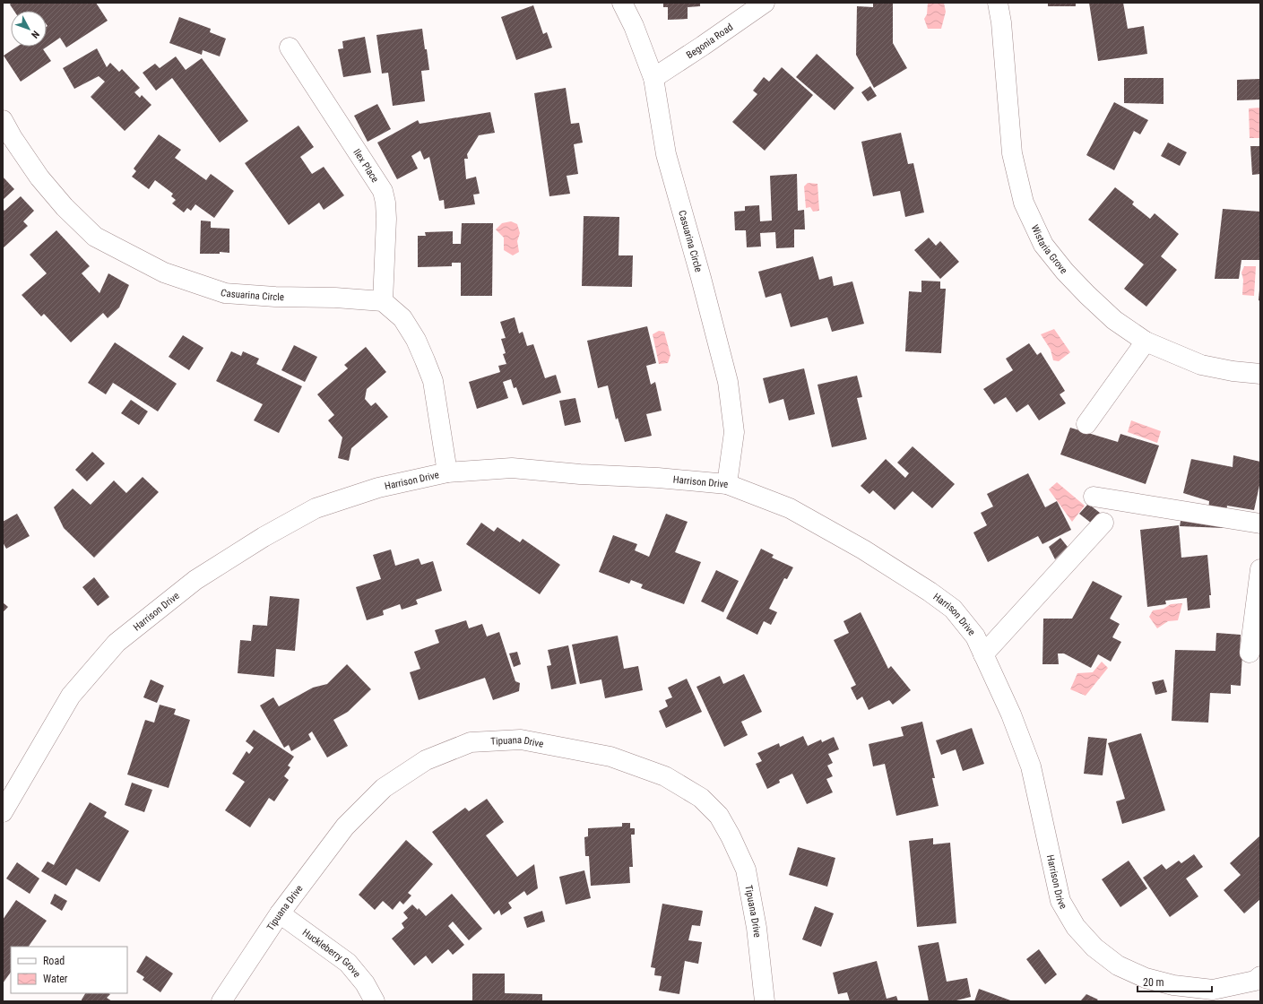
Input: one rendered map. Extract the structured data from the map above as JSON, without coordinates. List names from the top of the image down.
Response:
{
  "streets": {
    "street": [
      "Begonia Road",
      "Ilex Place",
      "Casuarina Circle",
      "Wistaria Grove",
      "Harrison Drive",
      "Tipuana Drive",
      "Huckleberry Grove"
    ]
  },
  "crossings": [
    ["Begonia Road", "Casuarina Circle"],
    ["Ilex Place", "Casuarina Circle"],
    ["Casuarina Circle", "Harrison Drive"],
    ["Tipuana Drive", "Huckleberry Grove"]
  ],
  "legend": ["Road", "Water"],
  "scale_bar": "20 m",
  "north": "bottom right"
}
